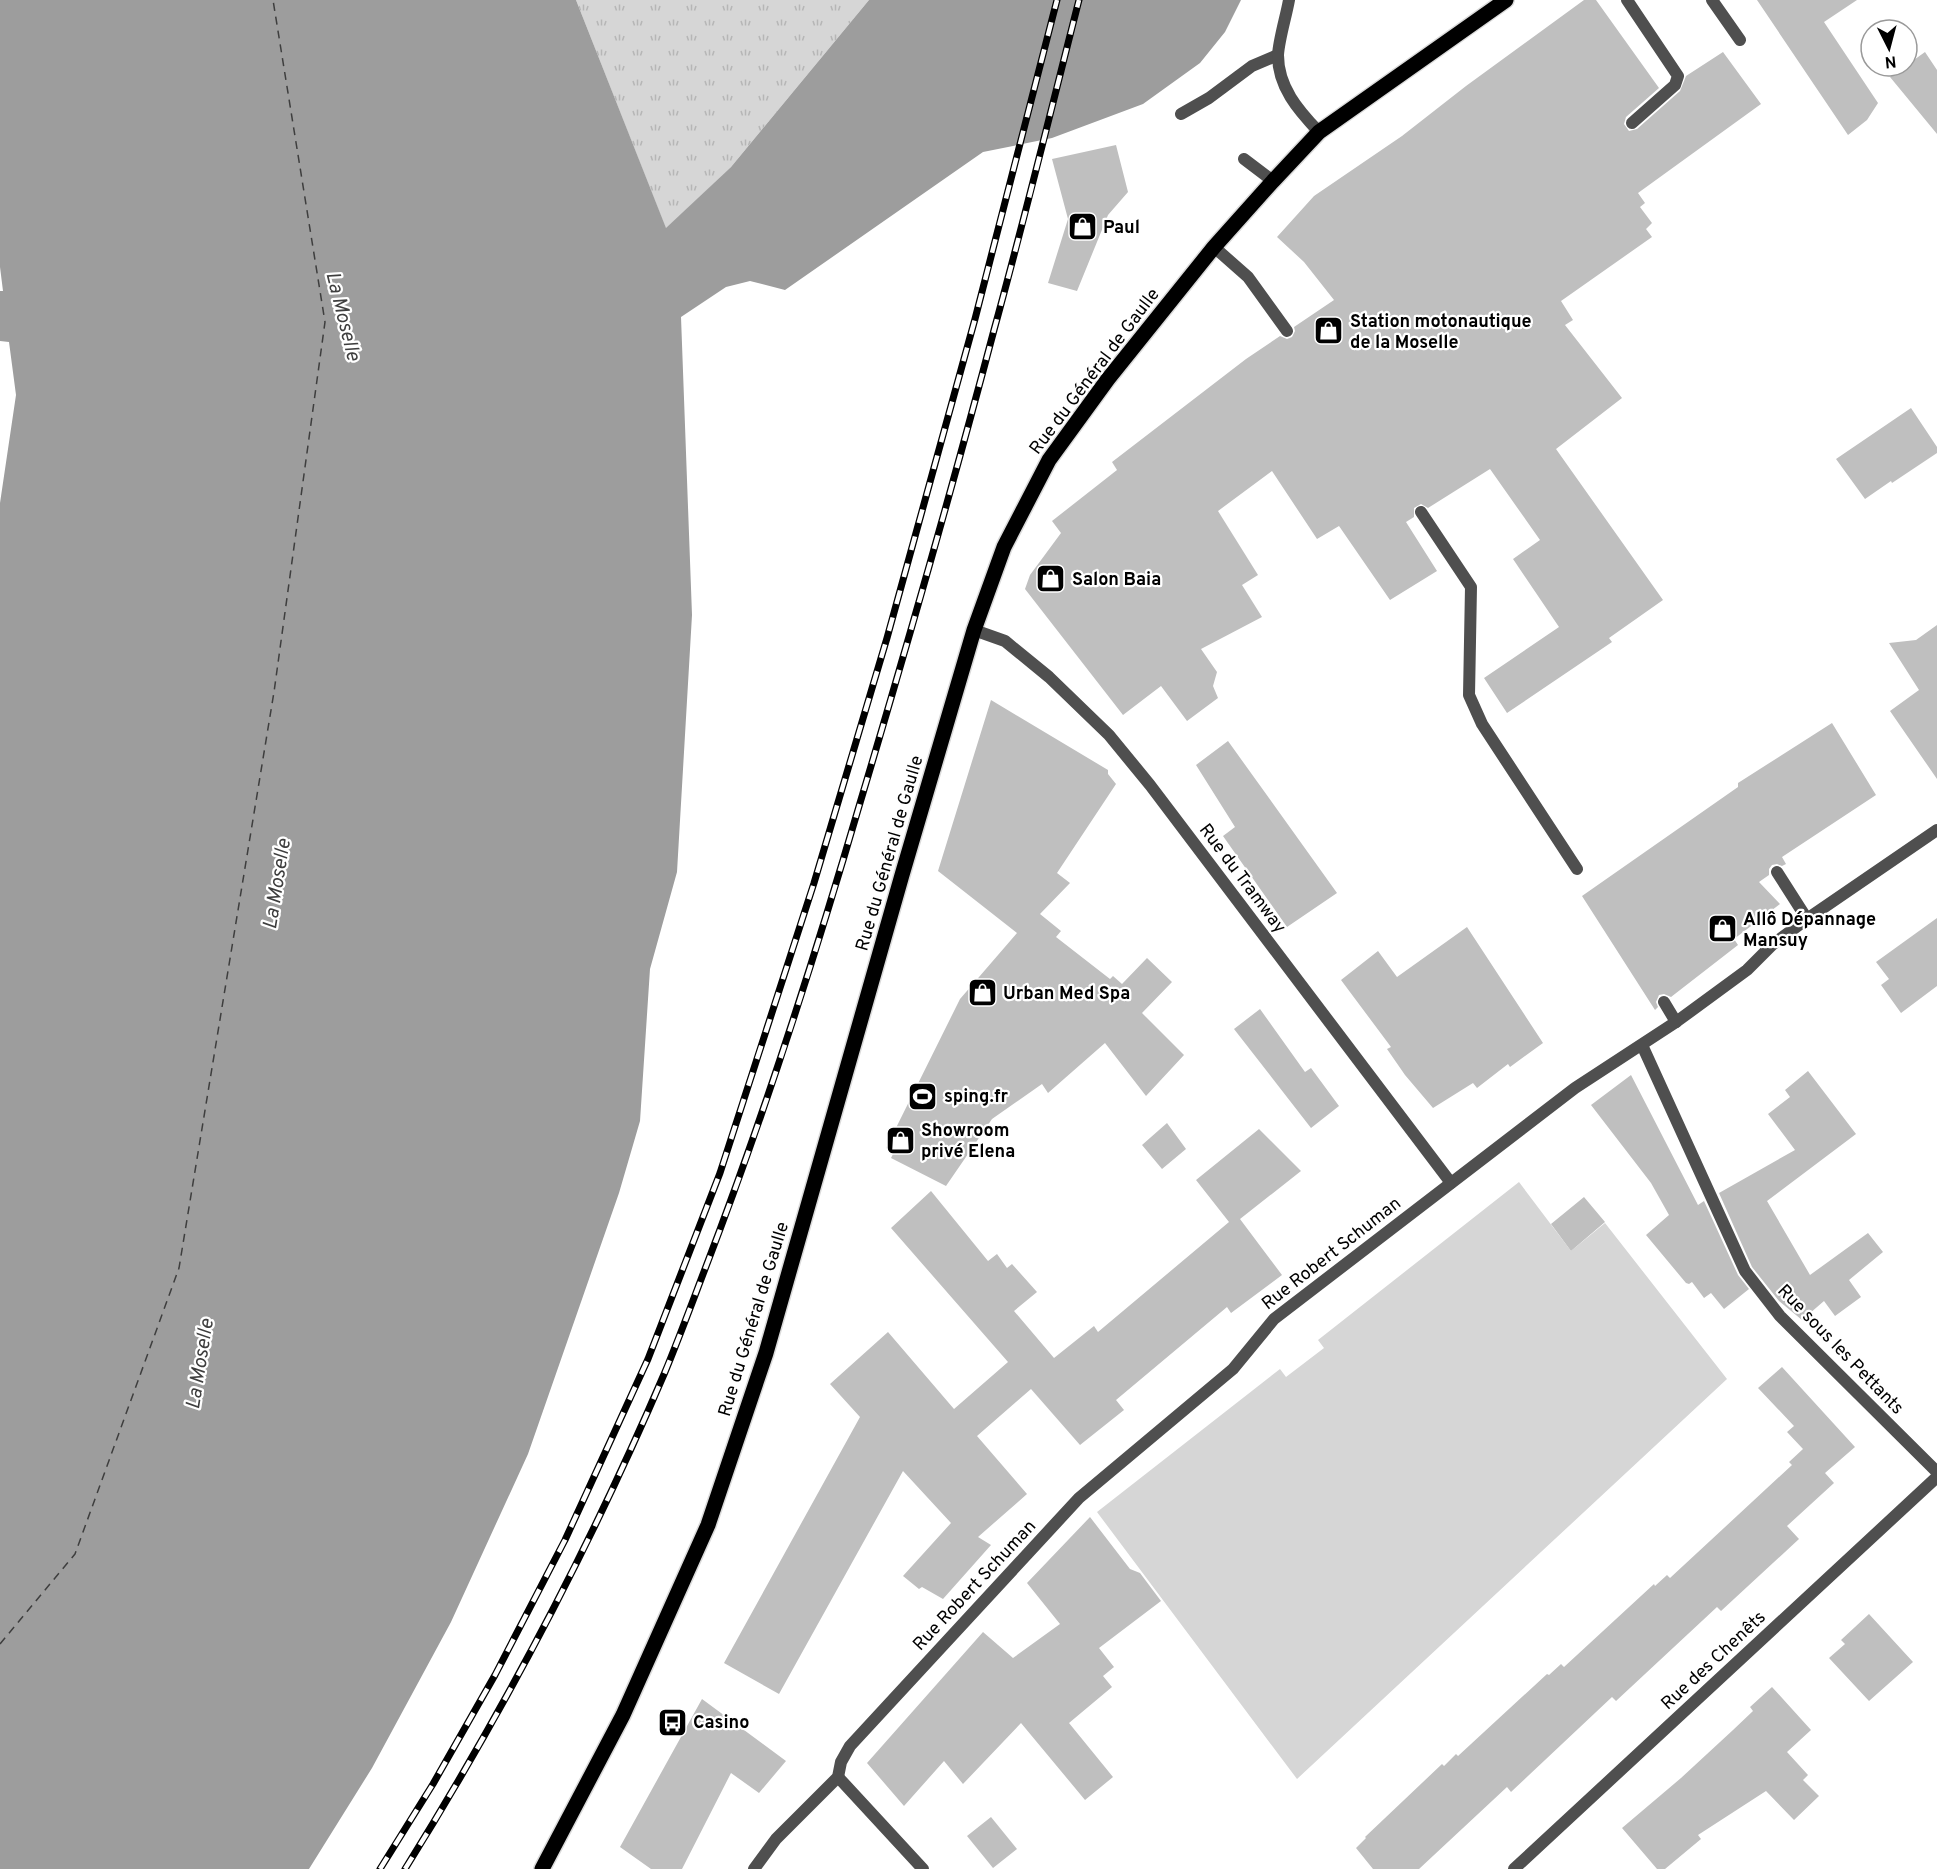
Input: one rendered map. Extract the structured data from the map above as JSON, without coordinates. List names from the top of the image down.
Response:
{
  "streets": {
    "main road": ["Rue du Général de Gaulle"],
    "street": [
      "Rue du Tramway",
      "Rue Robert Schuman",
      "Rue sous les Pettants",
      "Rue des Chenêts"
    ]
  },
  "crossings": [
    ["Rue du Général de Gaulle", "Rue du Tramway"],
    ["Rue du Tramway", "Rue Robert Schuman"],
    ["Rue Robert Schuman", "Rue sous les Pettants"],
    ["Rue sous les Pettants", "Rue des Chenêts"]
  ],
  "water": ["La Moselle"],
  "places": {
    "shop": [
      "Paul",
      "Station motonautique de la Moselle",
      "Salon Baia",
      "Allô Dépannage Mansuy",
      "Urban Med Spa",
      "Showroom privé Elena"
    ],
    "sports": ["sping.fr"],
    "bus stop": ["Casino"]
  },
  "north": "bottom"
}
